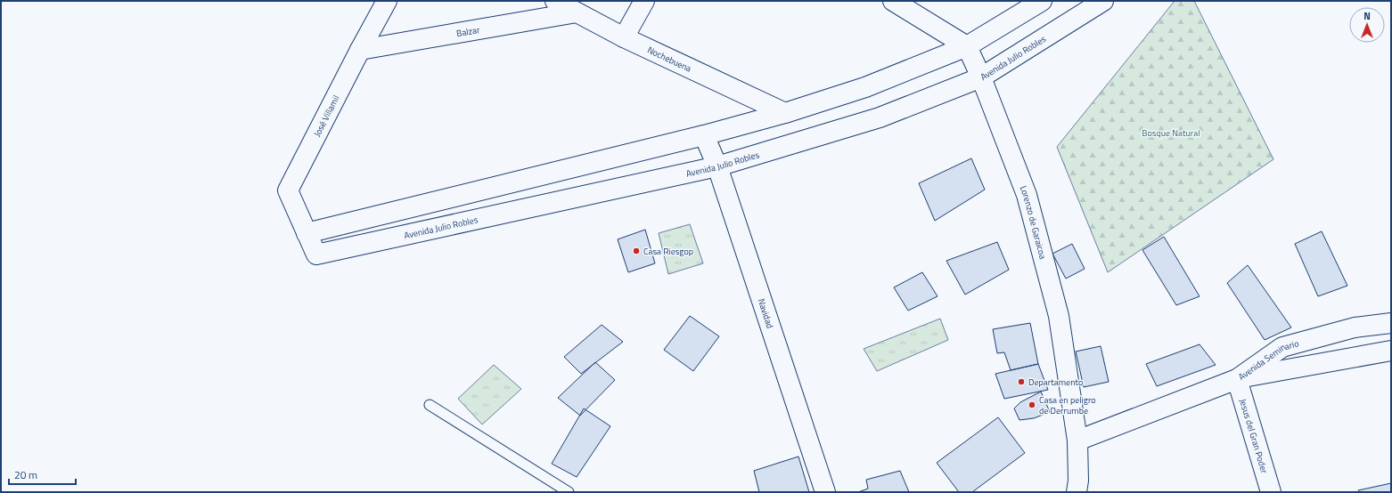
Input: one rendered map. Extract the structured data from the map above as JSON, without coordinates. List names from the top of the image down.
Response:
{
  "streets": {
    "street": [
      "Balzar",
      "Avenida Julio Robles",
      "Nochebuena",
      "José Villamil",
      "Lorenzo de Garaicoa",
      "Navidad",
      "Avenida Seminario",
      "Jesus del Gran Poder"
    ]
  },
  "crossings": [
    ["Balzar", "Nochebuena"],
    ["Balzar", "José Villamil"],
    ["Avenida Julio Robles", "José Villamil"],
    ["Avenida Julio Robles", "Lorenzo de Garaicoa"],
    ["Avenida Julio Robles", "Navidad"],
    ["Avenida Seminario", "Jesus del Gran Poder"]
  ],
  "parks": ["Bosque Natural"],
  "places": ["Casa Riesgop", "Departamento", "Casa en peligro de Derrumbe"],
  "scale_bar": "20 m",
  "north": "top"
}
